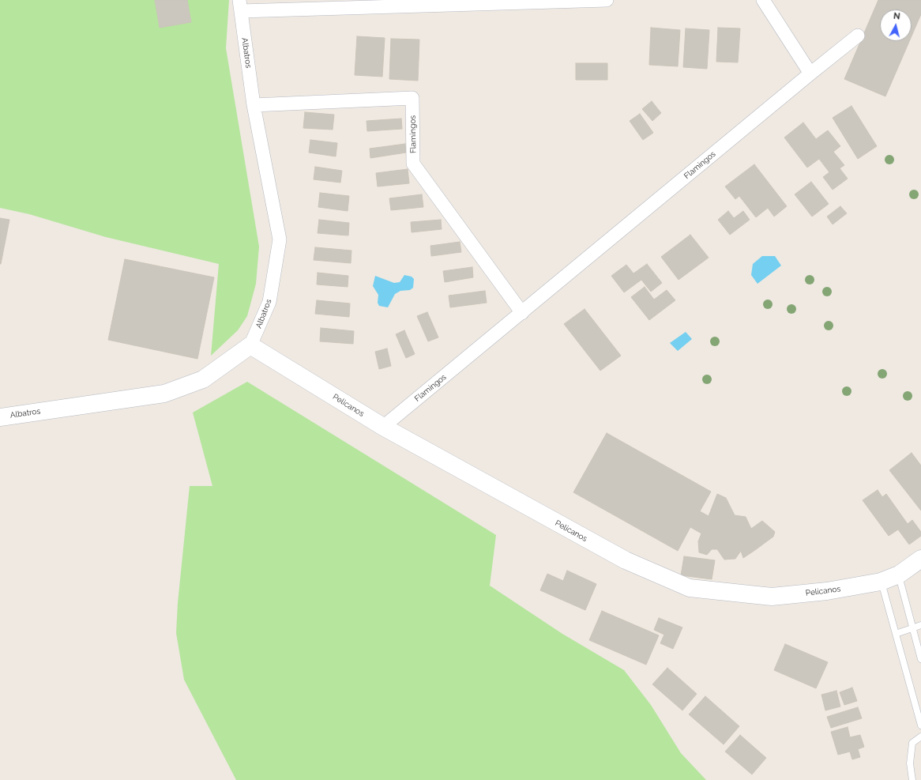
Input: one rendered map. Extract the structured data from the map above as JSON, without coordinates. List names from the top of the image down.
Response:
{
  "streets": {
    "street": ["Albatros", "Flamingos", "Pelicanos"]
  },
  "crossings": [
    ["Albatros", "Flamingos"],
    ["Albatros", "Pelicanos"],
    ["Flamingos", "Pelicanos"]
  ],
  "north": "top"
}
